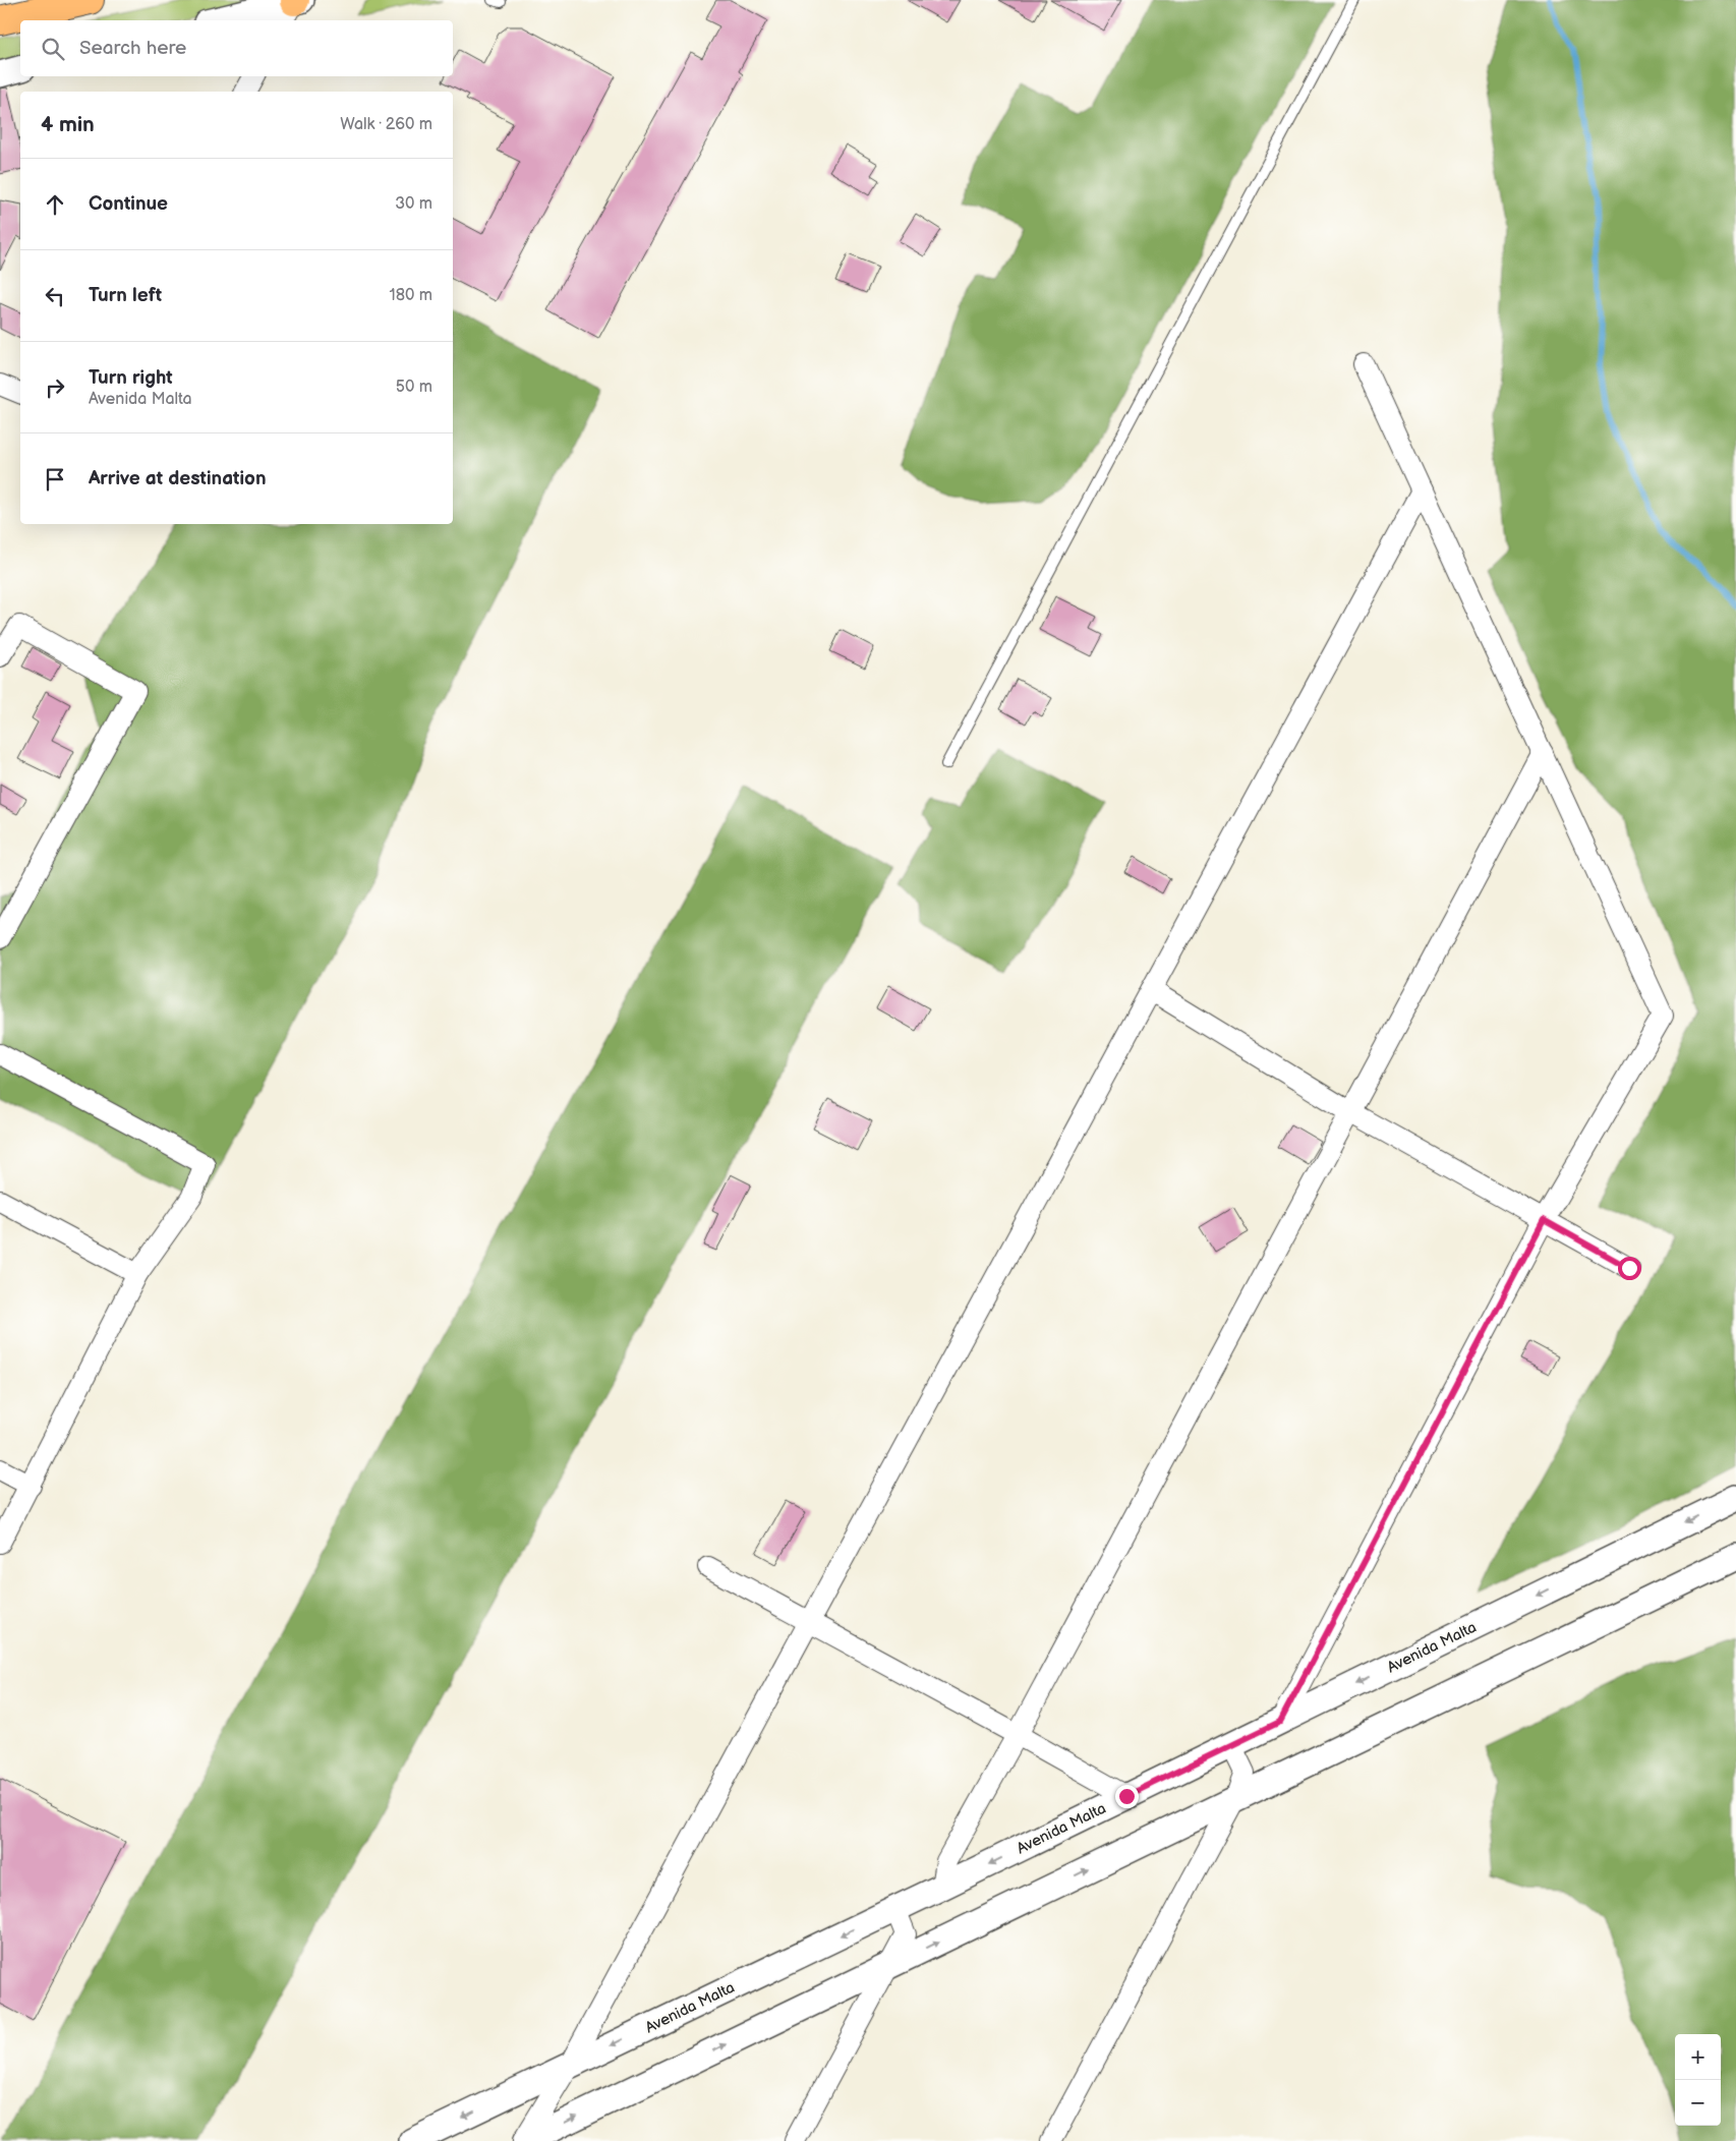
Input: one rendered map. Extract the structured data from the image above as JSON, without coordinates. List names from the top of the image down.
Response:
{
  "streets": {
    "street": ["Avenida Malta"]
  },
  "page": {
    "search": "Search here",
    "heading": ["4 min", "Walk · 260 m"],
    "list": [
      ["Continue", "30 m"],
      ["Turn left", "180 m"],
      ["Turn right", "Avenida Malta", "50 m"],
      "Arrive at destination"
    ],
    "map_buttons": ["+", "−"]
  }
}
